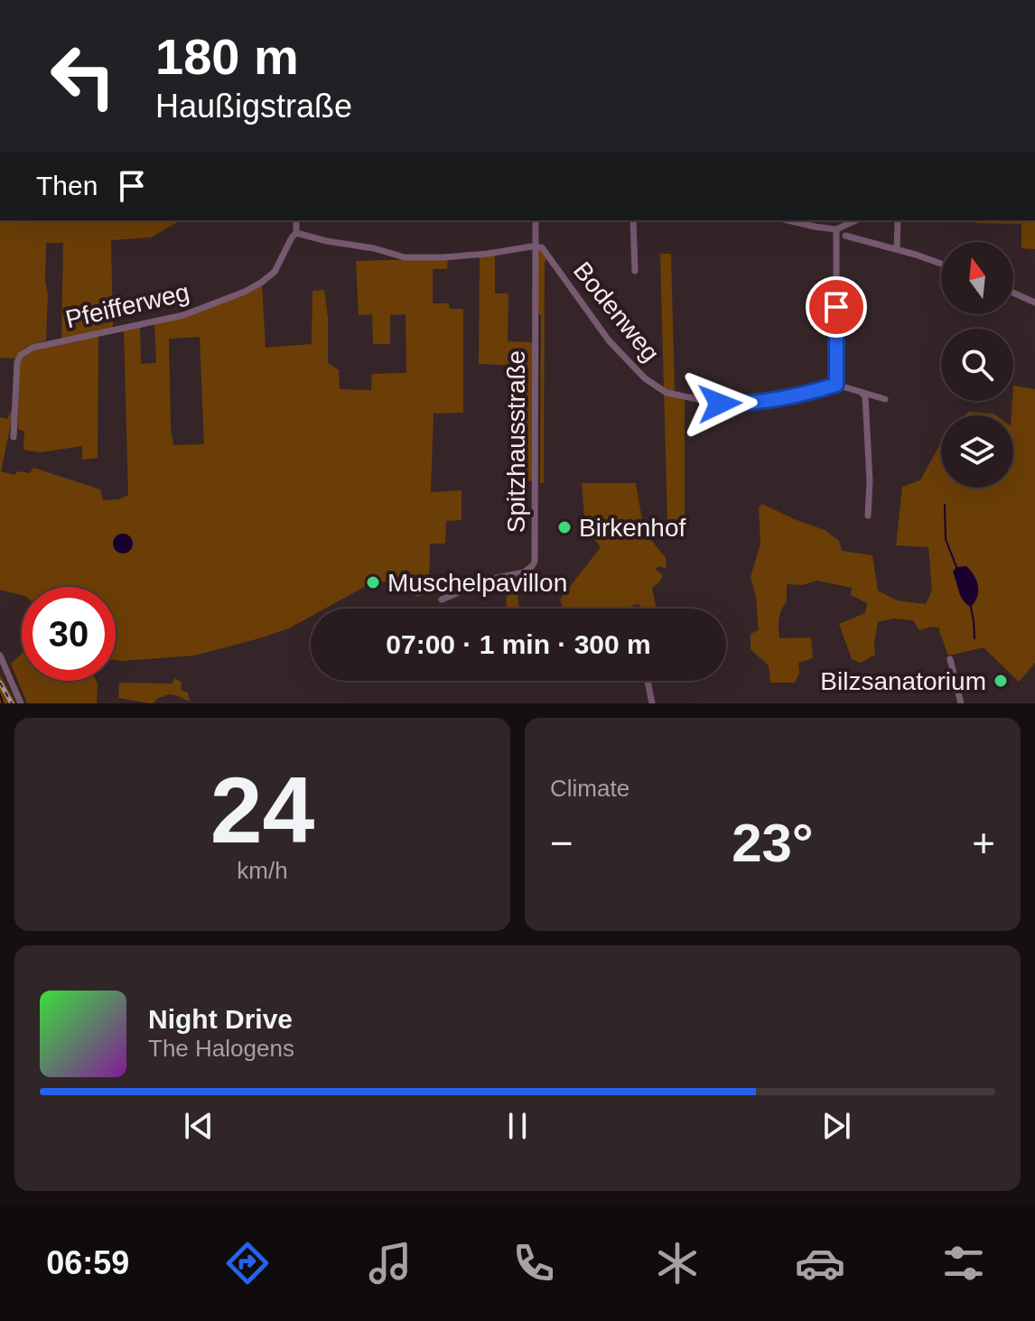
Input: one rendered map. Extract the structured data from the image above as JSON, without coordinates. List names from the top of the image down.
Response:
{
  "streets": {
    "street": ["Pfeifferweg", "Bodenweg", "Spitzhausstraße"]
  },
  "crossings": [
    ["Bodenweg", "Spitzhausstraße"]
  ],
  "places": ["Birkenhof", "Muschelpavillon", "Bilzsanatorium"],
  "north": "top",
  "page": {
    "turn": ["180 m", "Haußigstraße"],
    "then": "Then",
    "limit": "30",
    "trip": "07:00 · 1 min · 300 m",
    "tile": [
      ["24", "km/h"],
      "Climate"
    ],
    "heat": ["−", "23°", "+"],
    "song": ["Night Drive", "The Halogens"],
    "tabs": "06:59"
  }
}
